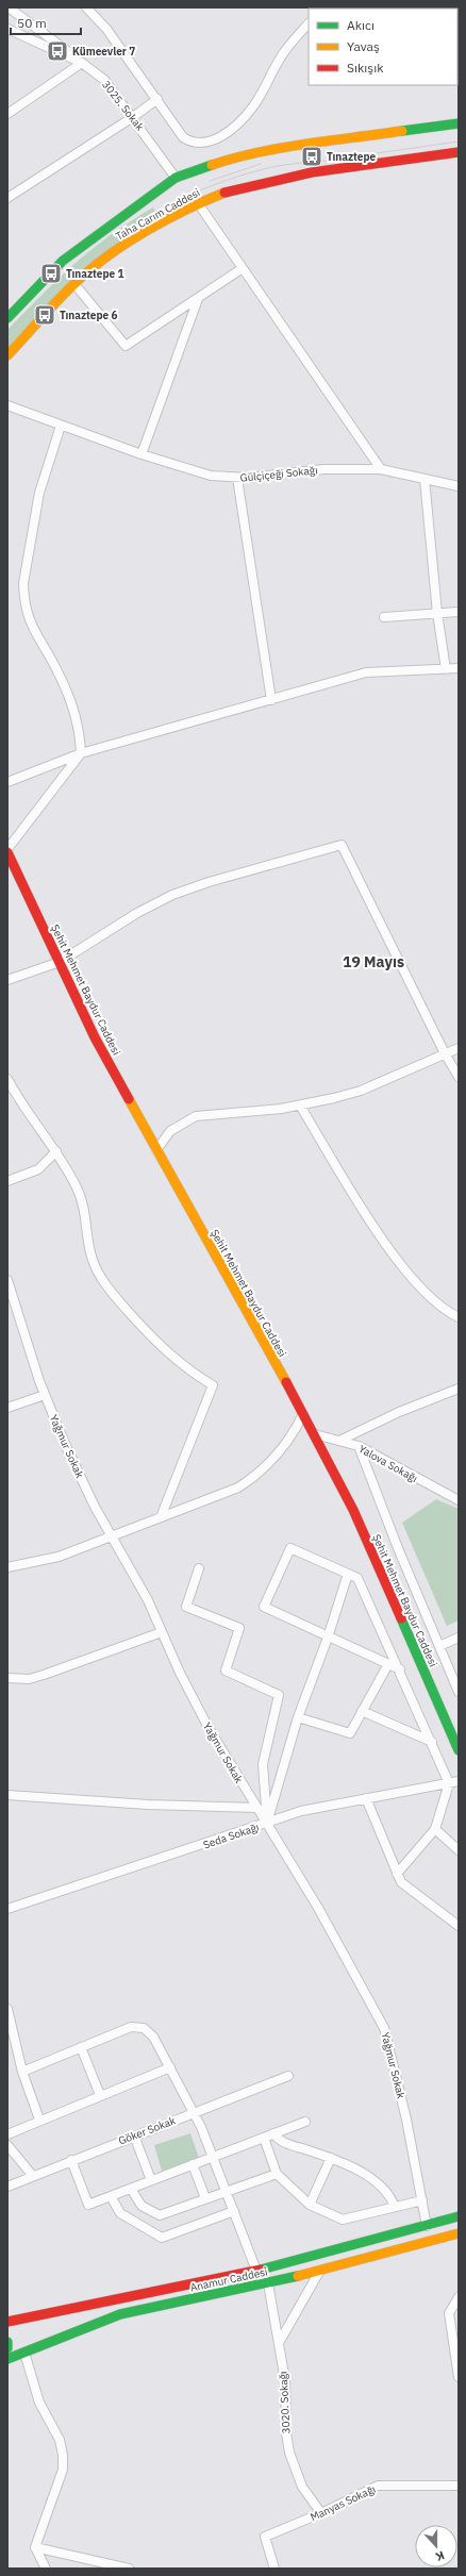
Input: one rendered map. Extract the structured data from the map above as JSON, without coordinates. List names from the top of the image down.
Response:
{
  "streets": {
    "street": [
      "3025. Sokak",
      "Taha Carım Caddesi",
      "Gülçiçeği Sokağı",
      "Şehit Mehmet Baydur Caddesi",
      "Yağmur Sokak",
      "Yalova Sokağı",
      "Seda Sokağı",
      "Göker Sokak",
      "Anamur Caddesi",
      "3020. Sokağı",
      "Manyas Sokağı"
    ]
  },
  "crossings": [
    ["3025. Sokak", "Taha Carım Caddesi"],
    ["Şehit Mehmet Baydur Caddesi", "Yalova Sokağı"],
    ["Yağmur Sokak", "Seda Sokağı"],
    ["Yağmur Sokak", "Anamur Caddesi"],
    ["Anamur Caddesi", "3020. Sokağı"],
    ["3020. Sokağı", "Manyas Sokağı"]
  ],
  "districts": ["19 Mayıs"],
  "places": {
    "bus stop": [
      "Kümeevler 7",
      "Tınaztepe",
      "Tınaztepe 1",
      "Tınaztepe 6"
    ]
  },
  "legend": ["Akıcı", "Yavaş", "Sıkışık"],
  "scale_bar": "50 m",
  "north": "bottom"
}
